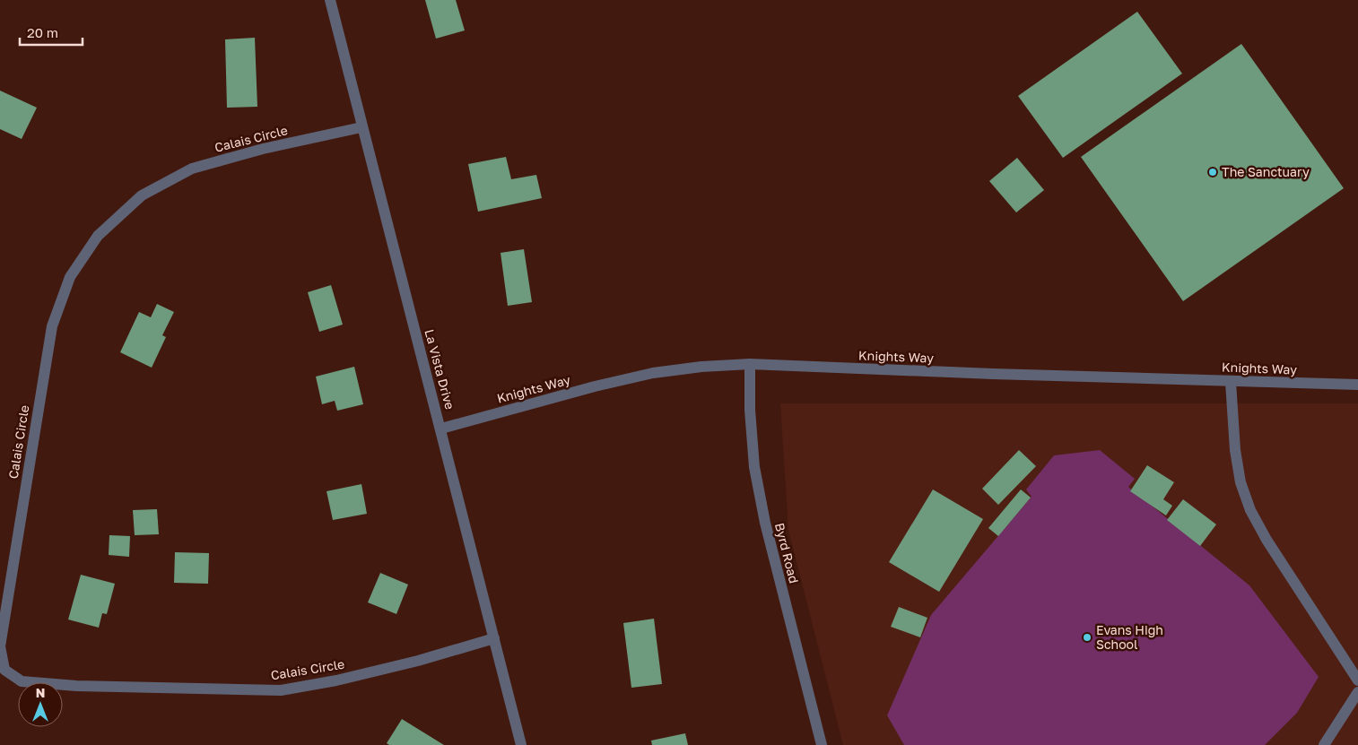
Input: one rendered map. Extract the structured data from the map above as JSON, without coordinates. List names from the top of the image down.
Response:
{
  "streets": {
    "street": [
      "Calais Circle",
      "Knights Way",
      "La Vista Drive",
      "Byrd Road"
    ]
  },
  "crossings": [
    ["Calais Circle", "La Vista Drive"],
    ["Knights Way", "La Vista Drive"],
    ["Knights Way", "Byrd Road"]
  ],
  "places": ["The Sanctuary", "Evans High School"],
  "scale_bar": "20 m",
  "north": "top"
}
